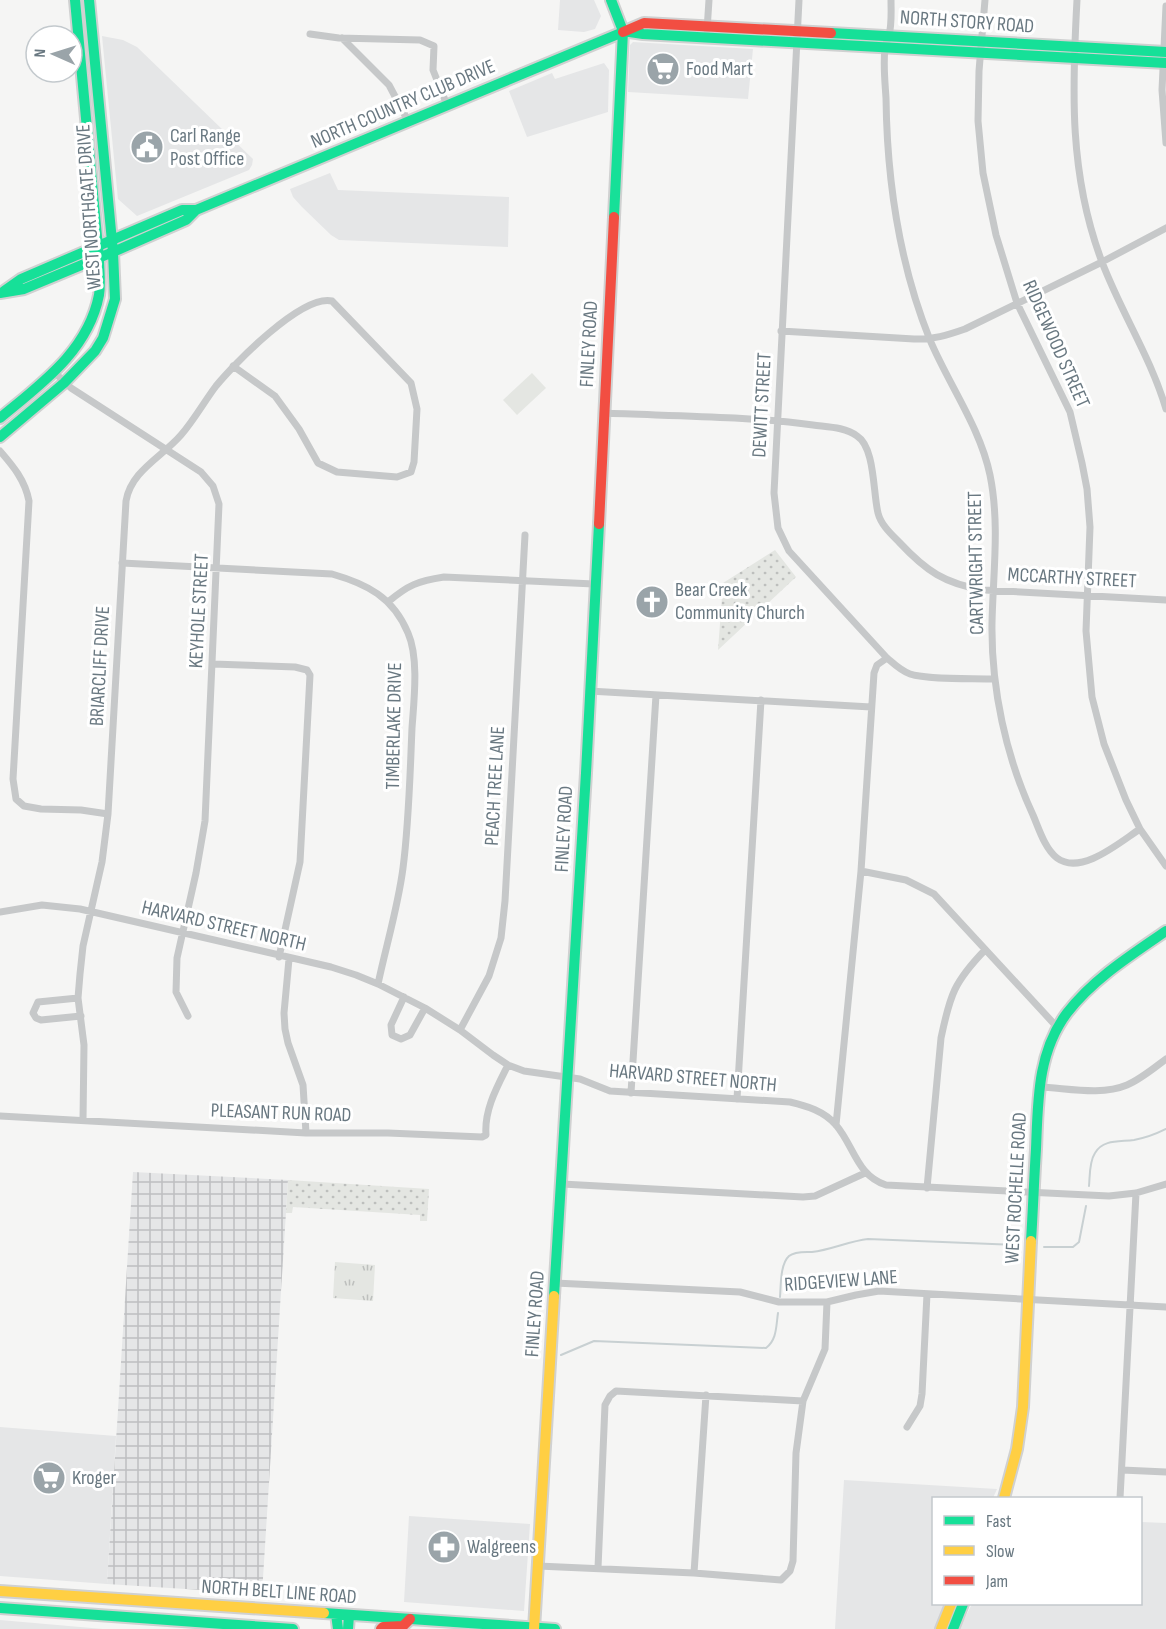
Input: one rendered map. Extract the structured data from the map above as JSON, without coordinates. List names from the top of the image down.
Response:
{
  "streets": {
    "street": [
      "NORTH STORY ROAD",
      "NORTH COUNTRY CLUB DRIVE",
      "WEST NORTHGATE DRIVE",
      "FINLEY ROAD",
      "RIDGEWOOD STREET",
      "DEWITT STREET",
      "CARTWRIGHT STREET",
      "MCCARTHY STREET",
      "KEYHOLE STREET",
      "BRIARCLIFF DRIVE",
      "TIMBERLAKE DRIVE",
      "PEACH TREE LANE",
      "HARVARD STREET NORTH",
      "PLEASANT RUN ROAD",
      "WEST ROCHELLE ROAD",
      "RIDGEVIEW LANE",
      "NORTH BELT LINE ROAD"
    ]
  },
  "crossings": [
    ["NORTH STORY ROAD", "NORTH COUNTRY CLUB DRIVE"],
    ["NORTH STORY ROAD", "FINLEY ROAD"],
    ["NORTH STORY ROAD", "RIDGEWOOD STREET"],
    ["NORTH STORY ROAD", "DEWITT STREET"],
    ["NORTH STORY ROAD", "CARTWRIGHT STREET"],
    ["NORTH COUNTRY CLUB DRIVE", "WEST NORTHGATE DRIVE"],
    ["NORTH COUNTRY CLUB DRIVE", "FINLEY ROAD"],
    ["WEST NORTHGATE DRIVE", "KEYHOLE STREET"],
    ["FINLEY ROAD", "MCCARTHY STREET"],
    ["FINLEY ROAD", "HARVARD STREET NORTH"],
    ["FINLEY ROAD", "RIDGEVIEW LANE"],
    ["FINLEY ROAD", "NORTH BELT LINE ROAD"],
    ["RIDGEWOOD STREET", "CARTWRIGHT STREET"],
    ["RIDGEWOOD STREET", "MCCARTHY STREET"],
    ["DEWITT STREET", "CARTWRIGHT STREET"],
    ["DEWITT STREET", "MCCARTHY STREET"],
    ["CARTWRIGHT STREET", "MCCARTHY STREET"],
    ["KEYHOLE STREET", "BRIARCLIFF DRIVE"],
    ["KEYHOLE STREET", "TIMBERLAKE DRIVE"],
    ["KEYHOLE STREET", "HARVARD STREET NORTH"],
    ["BRIARCLIFF DRIVE", "TIMBERLAKE DRIVE"],
    ["BRIARCLIFF DRIVE", "HARVARD STREET NORTH"],
    ["BRIARCLIFF DRIVE", "PLEASANT RUN ROAD"],
    ["TIMBERLAKE DRIVE", "HARVARD STREET NORTH"],
    ["PEACH TREE LANE", "HARVARD STREET NORTH"],
    ["HARVARD STREET NORTH", "PLEASANT RUN ROAD"],
    ["WEST ROCHELLE ROAD", "RIDGEVIEW LANE"]
  ],
  "places": {
    "supermarket": ["Food Mart", "Kroger"],
    "public building": ["Carl Range Post Office"],
    "church": ["Bear Creek Community Church"],
    "pharmacy": ["Walgreens"]
  },
  "legend": ["Fast", "Slow", "Jam"],
  "north": "left"
}
